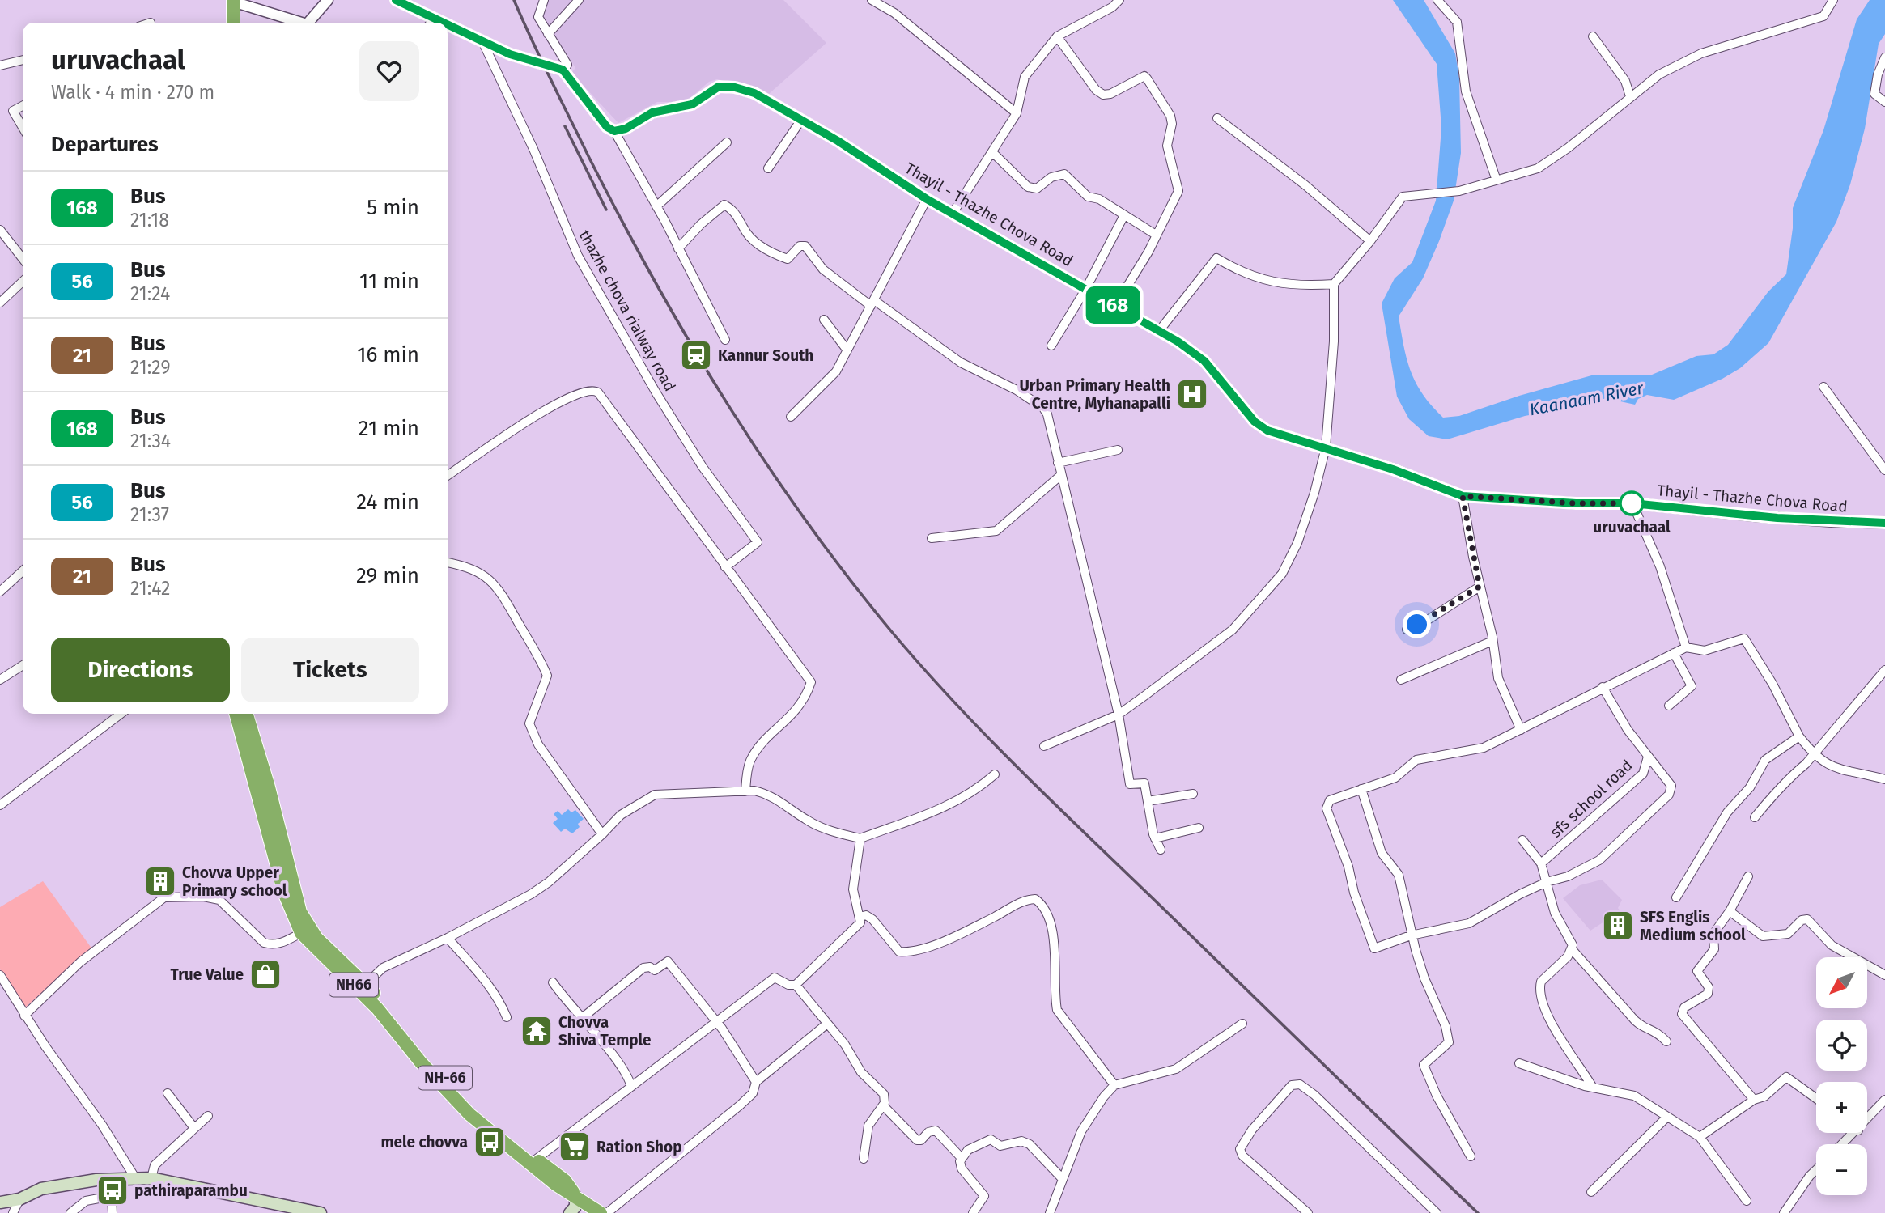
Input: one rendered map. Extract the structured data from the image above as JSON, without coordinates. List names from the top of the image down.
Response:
{
  "streets": {
    "highway": ["NH66"],
    "street": ["Thayil - Thazhe Chova Road", "thazhe chova rialway road", "sfs school road"]
  },
  "water": ["Kaanaam River"],
  "places": {
    "station": ["Kannur South"],
    "hospital": ["Urban Primary Health Centre, Myhanapalli"],
    "other": ["uruvachaal"],
    "building": ["Chovva Upper Primary school", "SFS Englis Medium school"],
    "shop": ["True Value"],
    "temple": ["Chovva Shiva Temple"],
    "bus stop": ["mele chovva", "pathiraparambu"],
    "supermarket": ["Ration Shop"]
  },
  "lines": ["bus line 168"],
  "north": "bottom left",
  "page": {
    "on_map": "168",
    "heading": [
      ["uruvachaal", "Walk · 4 min · 270 m"],
      "Departures"
    ],
    "list": [
      {
        "mark": "168",
        "name": "Bus",
        "note": "21:18",
        "value": "5 min"
      },
      {
        "mark": "56",
        "name": "Bus",
        "note": "21:24",
        "value": "11 min"
      },
      {
        "mark": "21",
        "name": "Bus",
        "note": "21:29",
        "value": "16 min"
      },
      {
        "mark": "168",
        "name": "Bus",
        "note": "21:34",
        "value": "21 min"
      },
      {
        "mark": "56",
        "name": "Bus",
        "note": "21:37",
        "value": "24 min"
      },
      {
        "mark": "21",
        "name": "Bus",
        "note": "21:42",
        "value": "29 min"
      }
    ],
    "buttons": ["Directions", "Tickets"],
    "map_buttons": ["+", "−"]
  }
}
